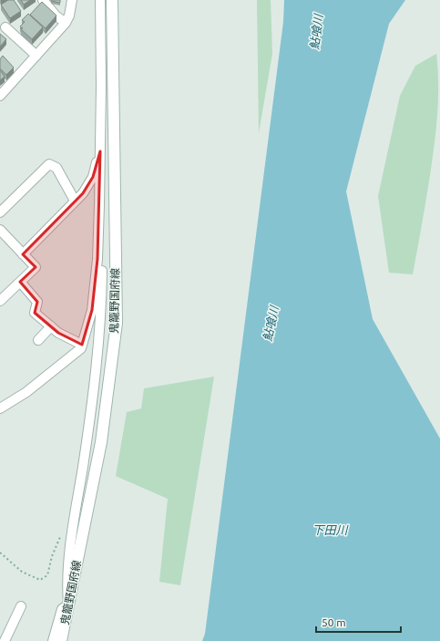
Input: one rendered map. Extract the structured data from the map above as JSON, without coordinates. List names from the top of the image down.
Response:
{
  "streets": {
    "main road": ["鬼籠野国府線"]
  },
  "water": ["鮎喰川", "下田川"],
  "scale_bar": "50 m"
}
